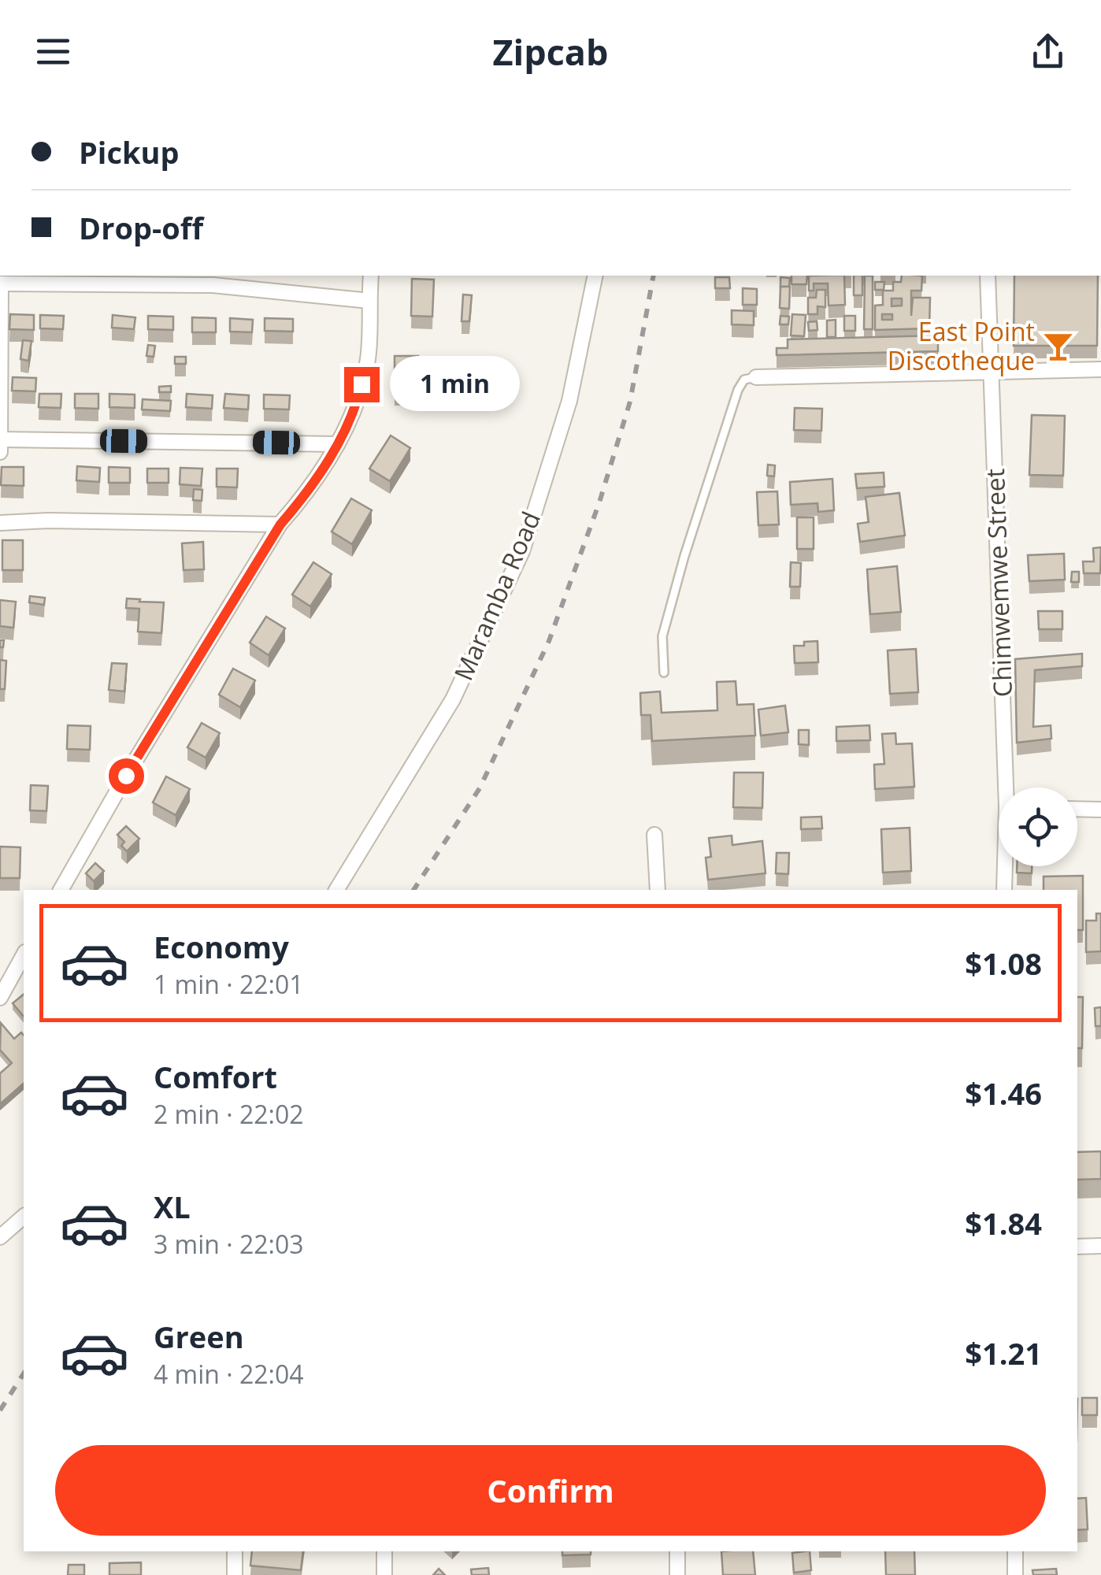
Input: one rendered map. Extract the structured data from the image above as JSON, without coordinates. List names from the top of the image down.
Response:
{
  "streets": {
    "street": ["Chimwemwe Street", "Maramba Road"]
  },
  "places": {
    "bar": ["East Point Discotheque"]
  },
  "page": {
    "header": "Zipcab",
    "banner": ["Pickup", "Drop-off"],
    "bubble": "1 min",
    "list": [
      {
        "name": "Economy",
        "note": "1 min · 22:01",
        "value": "$1.08"
      },
      {
        "name": "Comfort",
        "note": "2 min · 22:02",
        "value": "$1.46"
      },
      {
        "name": "XL",
        "note": "3 min · 22:03",
        "value": "$1.84"
      },
      {
        "name": "Green",
        "note": "4 min · 22:04",
        "value": "$1.21"
      }
    ],
    "buttons": "Confirm"
  }
}
